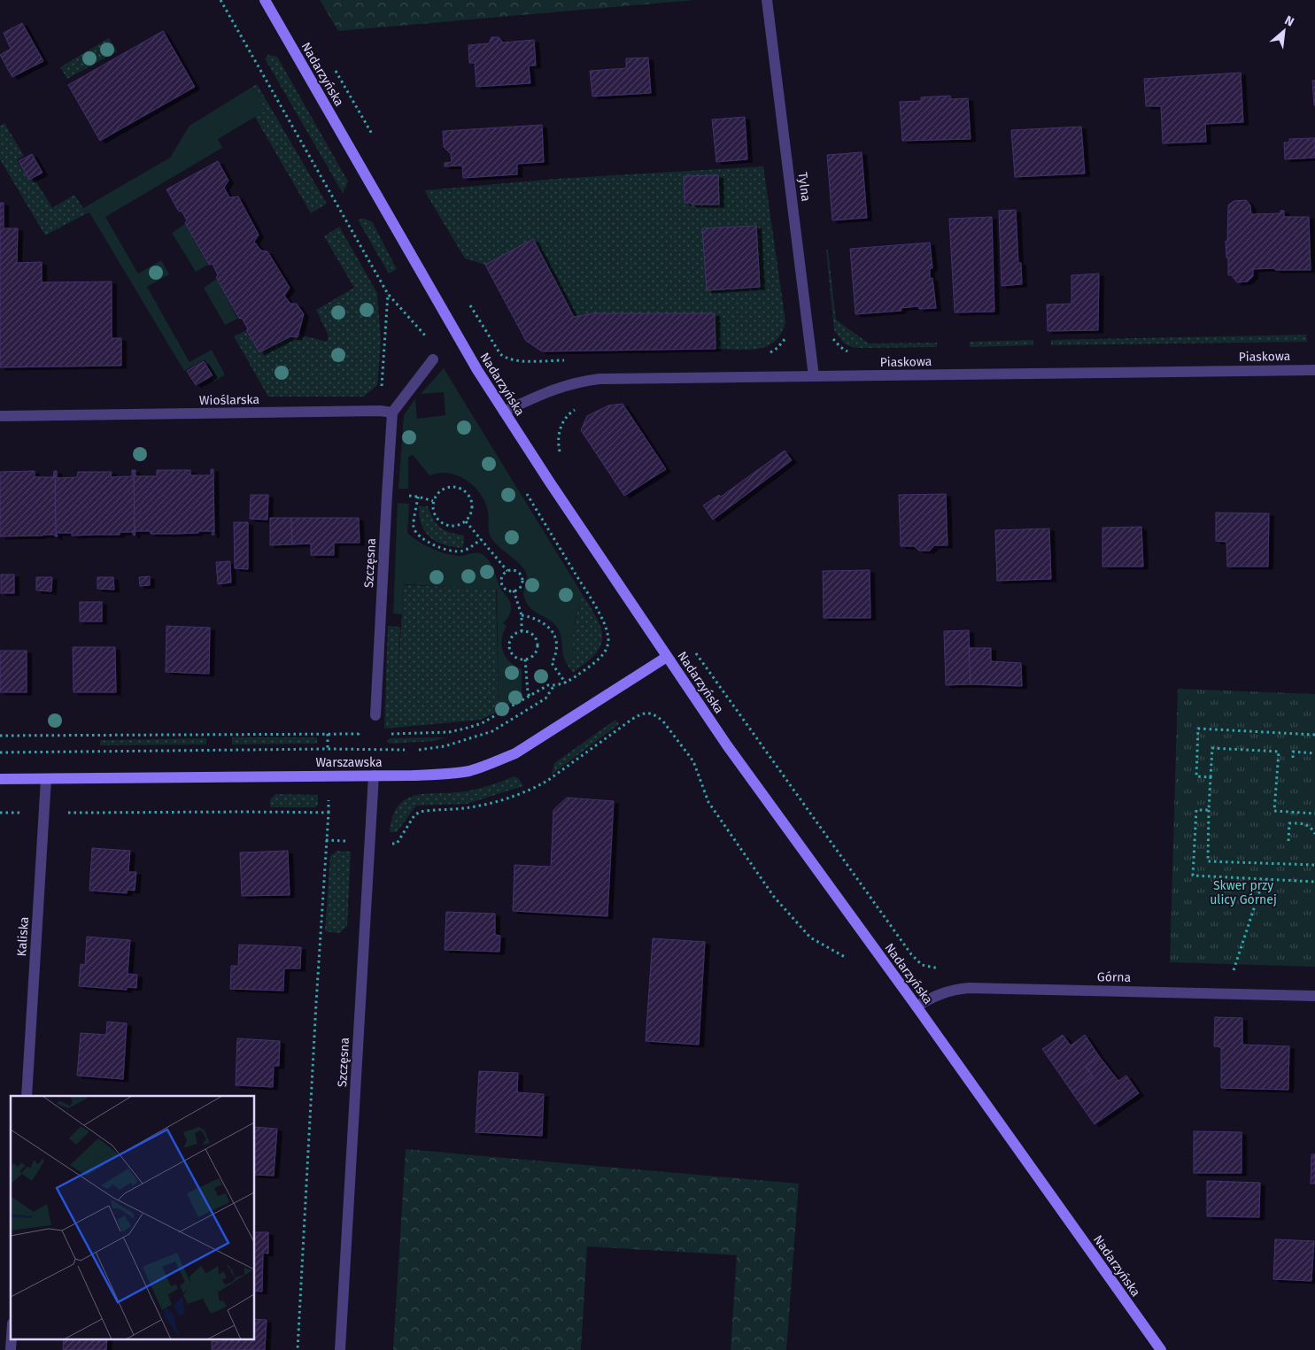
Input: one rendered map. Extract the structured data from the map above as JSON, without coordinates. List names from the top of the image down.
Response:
{
  "streets": {
    "street": [
      "Nadarzyńska",
      "Tylna",
      "Piaskowa",
      "Wioślarska",
      "Szczęsna",
      "Warszawska",
      "Kaliska",
      "Górna"
    ]
  },
  "crossings": [
    ["Nadarzyńska", "Piaskowa"],
    ["Nadarzyńska", "Warszawska"],
    ["Nadarzyńska", "Górna"],
    ["Tylna", "Piaskowa"],
    ["Wioślarska", "Szczęsna"],
    ["Szczęsna", "Warszawska"],
    ["Warszawska", "Kaliska"]
  ],
  "parks": ["Skwer przy ulicy Górnej"],
  "north": "top right"
}
